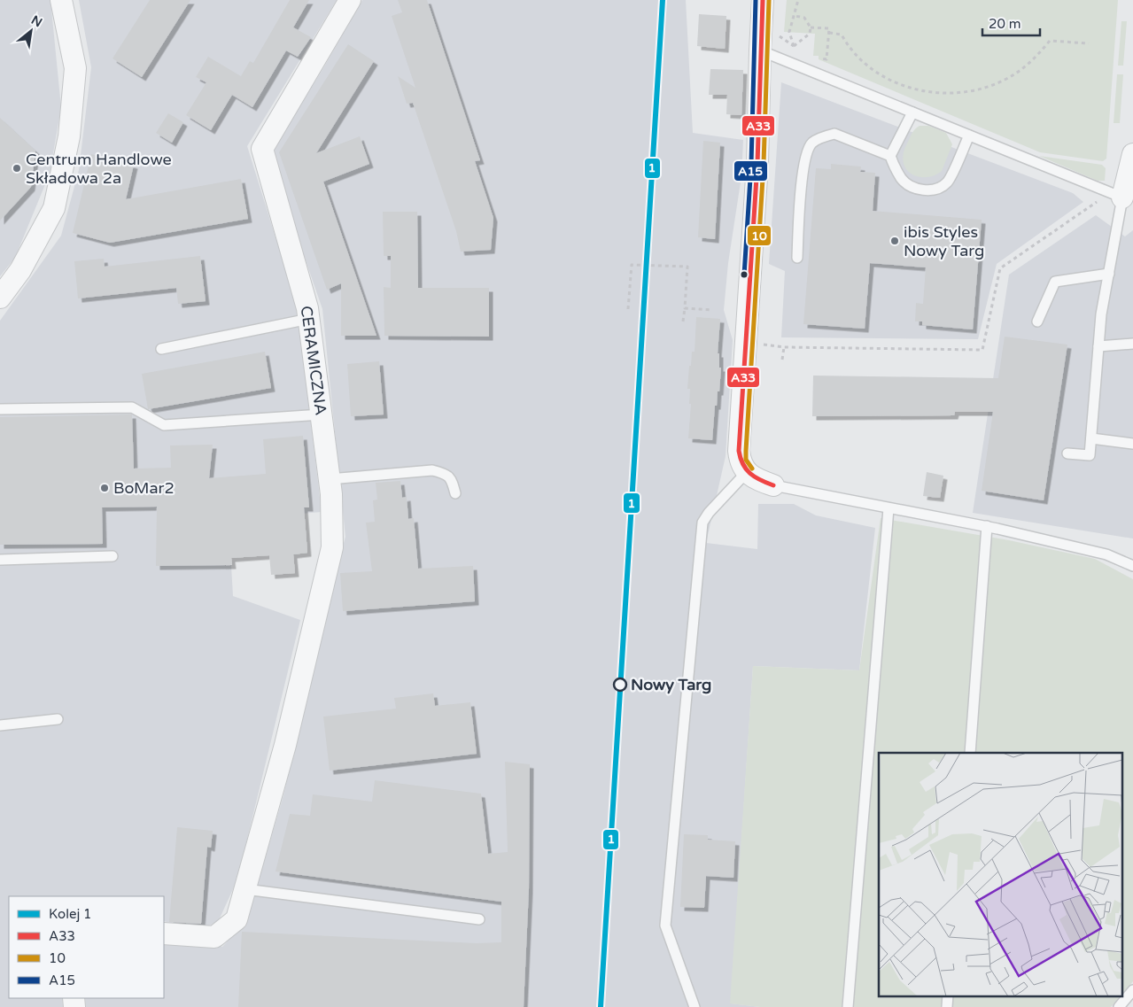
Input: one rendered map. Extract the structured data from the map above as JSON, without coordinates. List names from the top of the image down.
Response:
{
  "streets": {
    "street": ["CERAMICZNA"]
  },
  "places": [
    "Centrum Handlowe Składowa 2a",
    "ibis Styles Nowy Targ",
    "BoMar2",
    "Nowy Targ"
  ],
  "lines": [
    "rail line 1",
    "transit line A33",
    "transit line 10",
    "transit line A15"
  ],
  "legend": [
    "Kolej 1",
    "A33",
    "10",
    "A15"
  ],
  "scale_bar": "20 m",
  "north": "top right"
}
